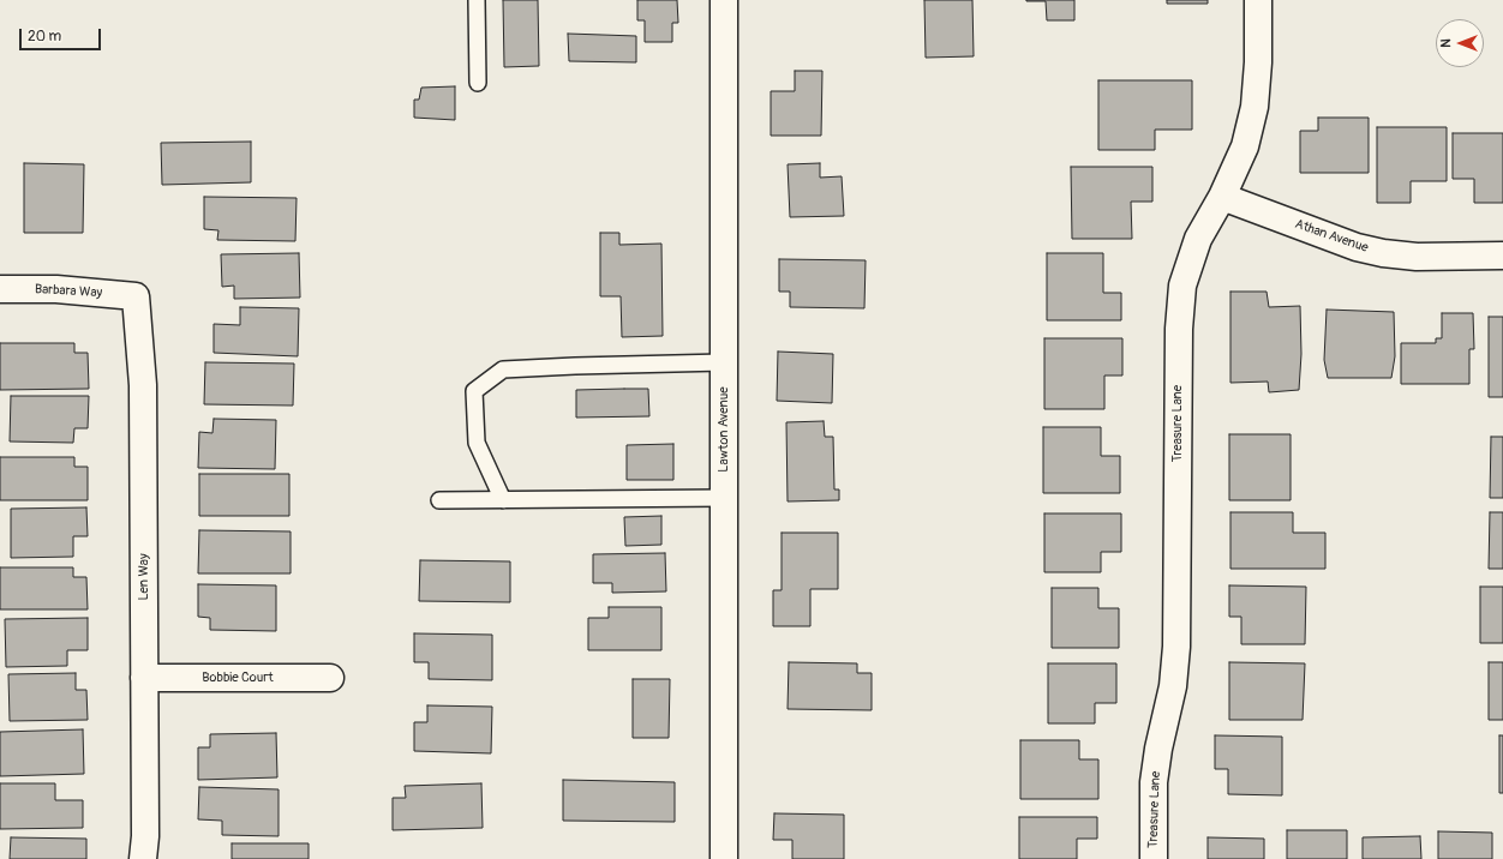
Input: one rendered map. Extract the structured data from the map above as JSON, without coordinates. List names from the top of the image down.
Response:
{
  "streets": {
    "street": [
      "Athan Avenue",
      "Barbara Way",
      "Treasure Lane",
      "Lawton Avenue",
      "Len Way",
      "Bobbie Court"
    ]
  },
  "crossings": [
    ["Athan Avenue", "Treasure Lane"],
    ["Barbara Way", "Len Way"],
    ["Len Way", "Bobbie Court"]
  ],
  "scale_bar": "20 m",
  "north": "left"
}
